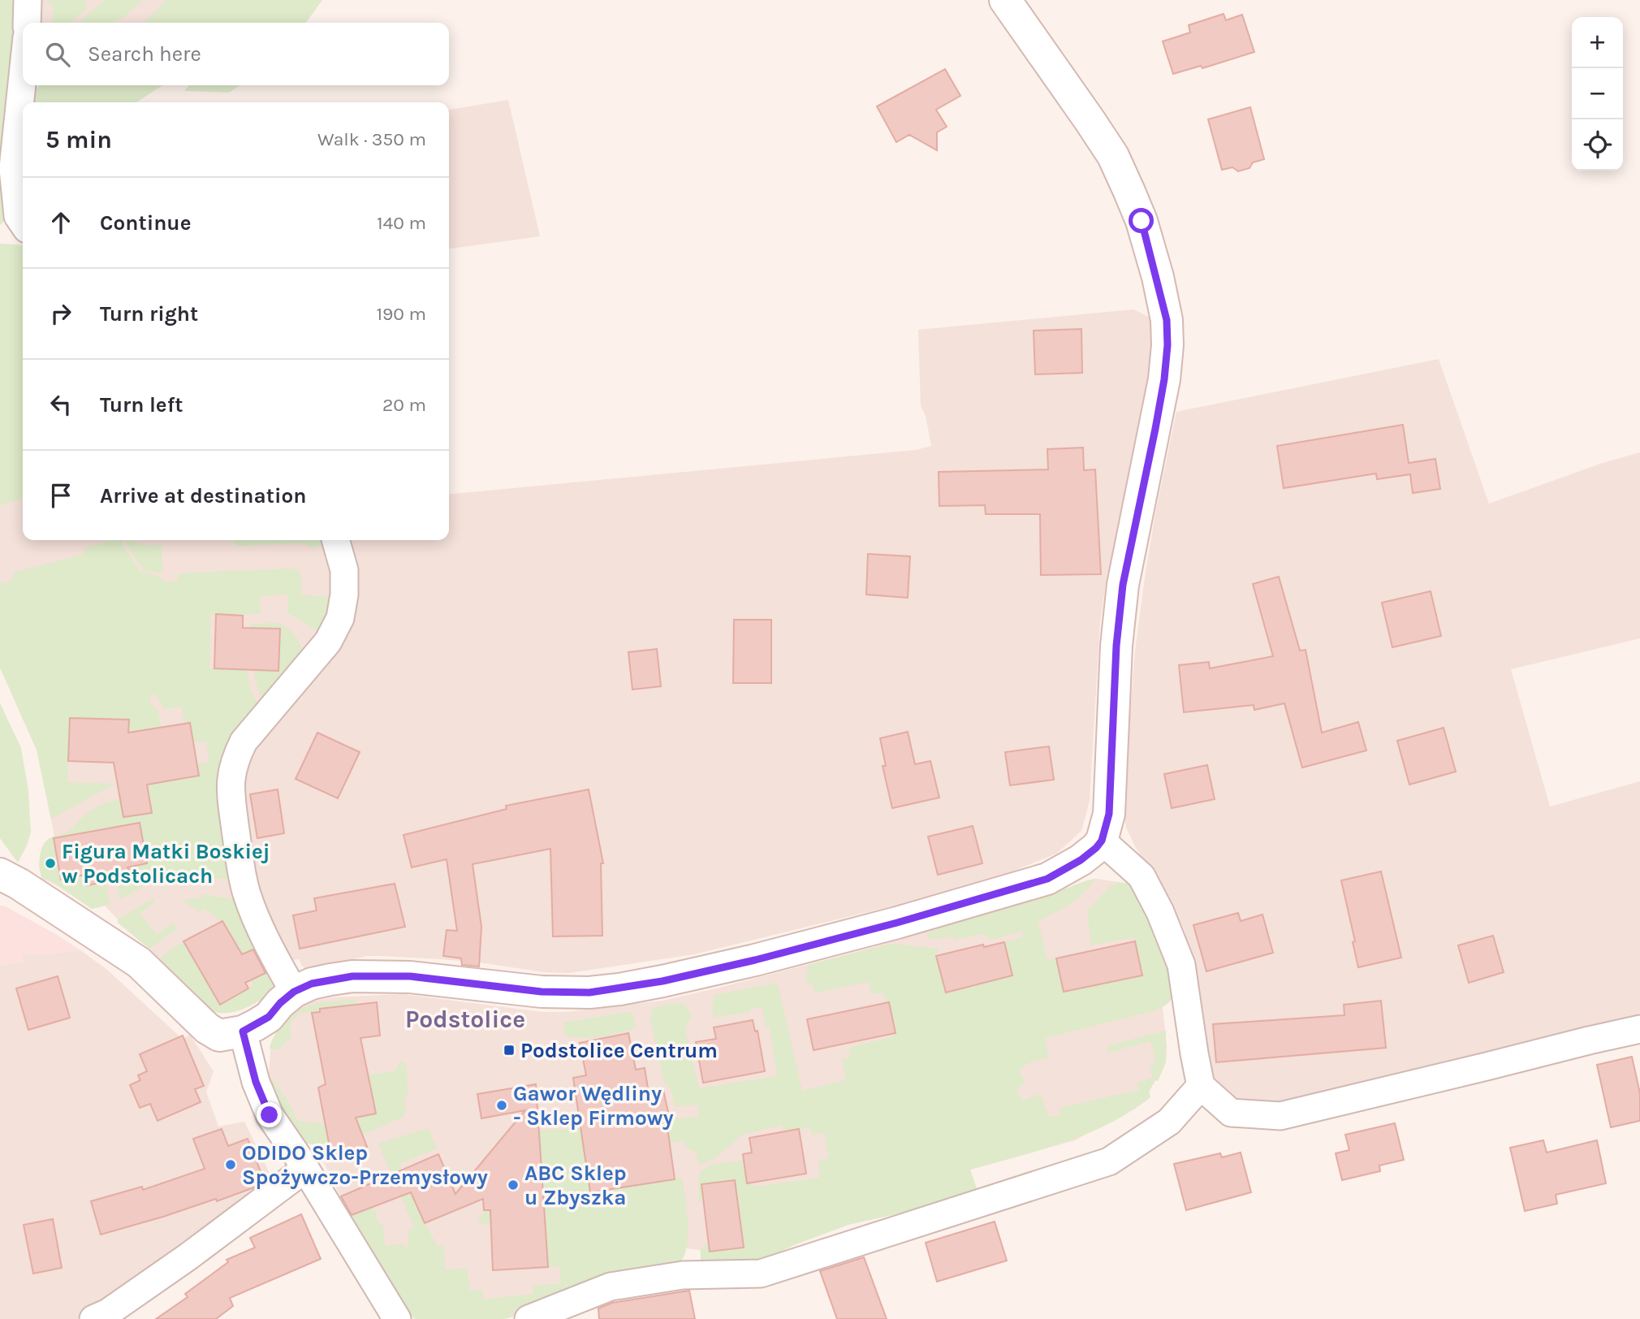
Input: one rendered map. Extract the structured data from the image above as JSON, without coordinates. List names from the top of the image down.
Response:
{
  "districts": ["Podstolice"],
  "places": {
    "other": [
      "Figura Matki Boskiej w Podstolicach",
      "Gawor Wędliny - Sklep Firmowy",
      "ODIDO Sklep Spożywczo-Przemysłowy",
      "ABC Sklep u Zbyszka"
    ],
    "transit": ["Podstolice Centrum"]
  },
  "page": {
    "map_buttons": ["+", "−"],
    "search": "Search here",
    "heading": ["5 min", "Walk · 350 m"],
    "list": [
      ["Continue", "140 m"],
      ["Turn right", "190 m"],
      ["Turn left", "20 m"],
      "Arrive at destination"
    ]
  }
}
